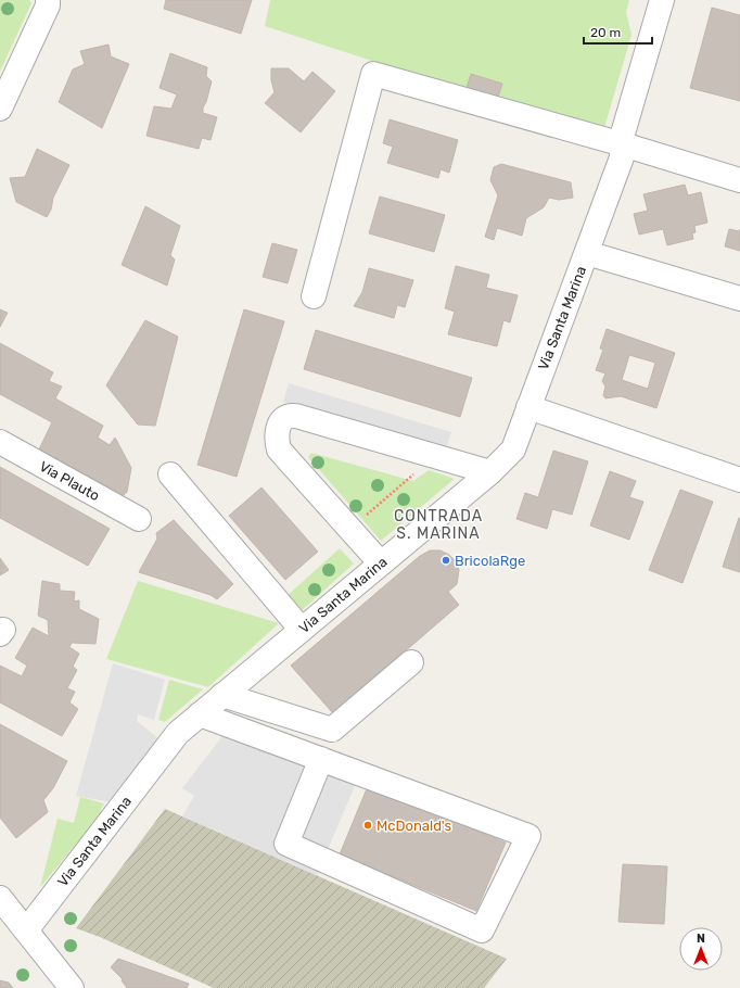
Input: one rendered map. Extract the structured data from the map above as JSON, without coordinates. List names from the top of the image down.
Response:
{
  "streets": {
    "street": ["Via Santa Marina", "Via Plauto"]
  },
  "districts": ["CONTRADA S. MARINA"],
  "places": ["BricolaRge", "McDonald's"],
  "scale_bar": "20 m",
  "north": "top"
}
